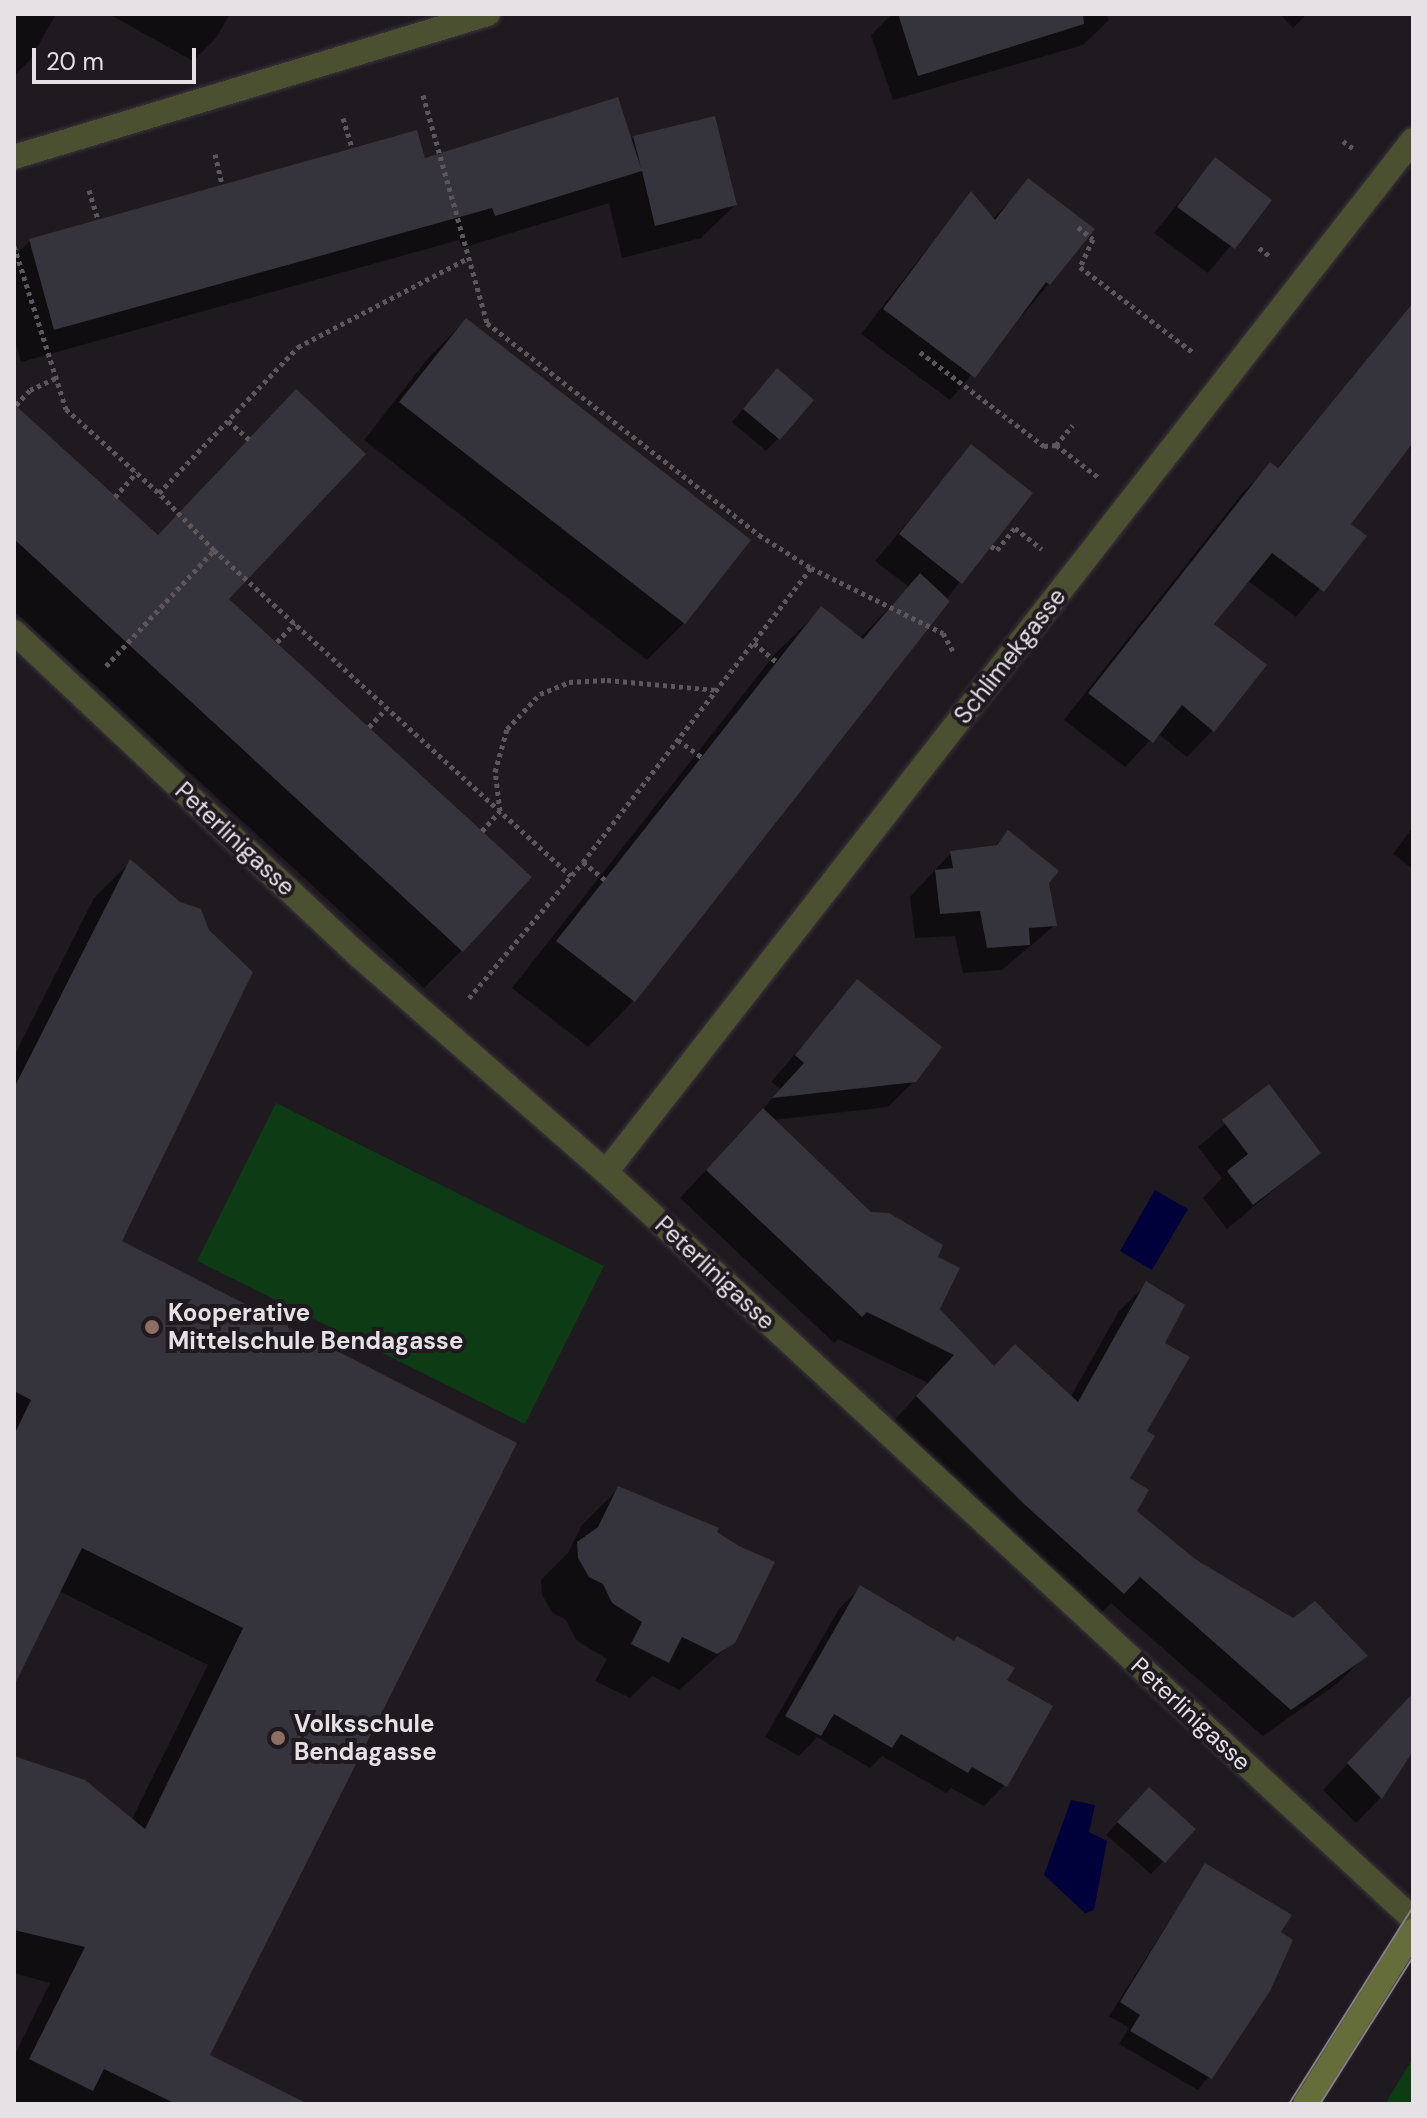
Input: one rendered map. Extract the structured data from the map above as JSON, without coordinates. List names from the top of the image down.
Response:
{
  "streets": {
    "street": ["Schlimekgasse", "Peterlinigasse"]
  },
  "crossings": [
    ["Schlimekgasse", "Peterlinigasse"]
  ],
  "places": ["Kooperative Mittelschule Bendagasse", "Volksschule Bendagasse"],
  "scale_bar": "20 m"
}
